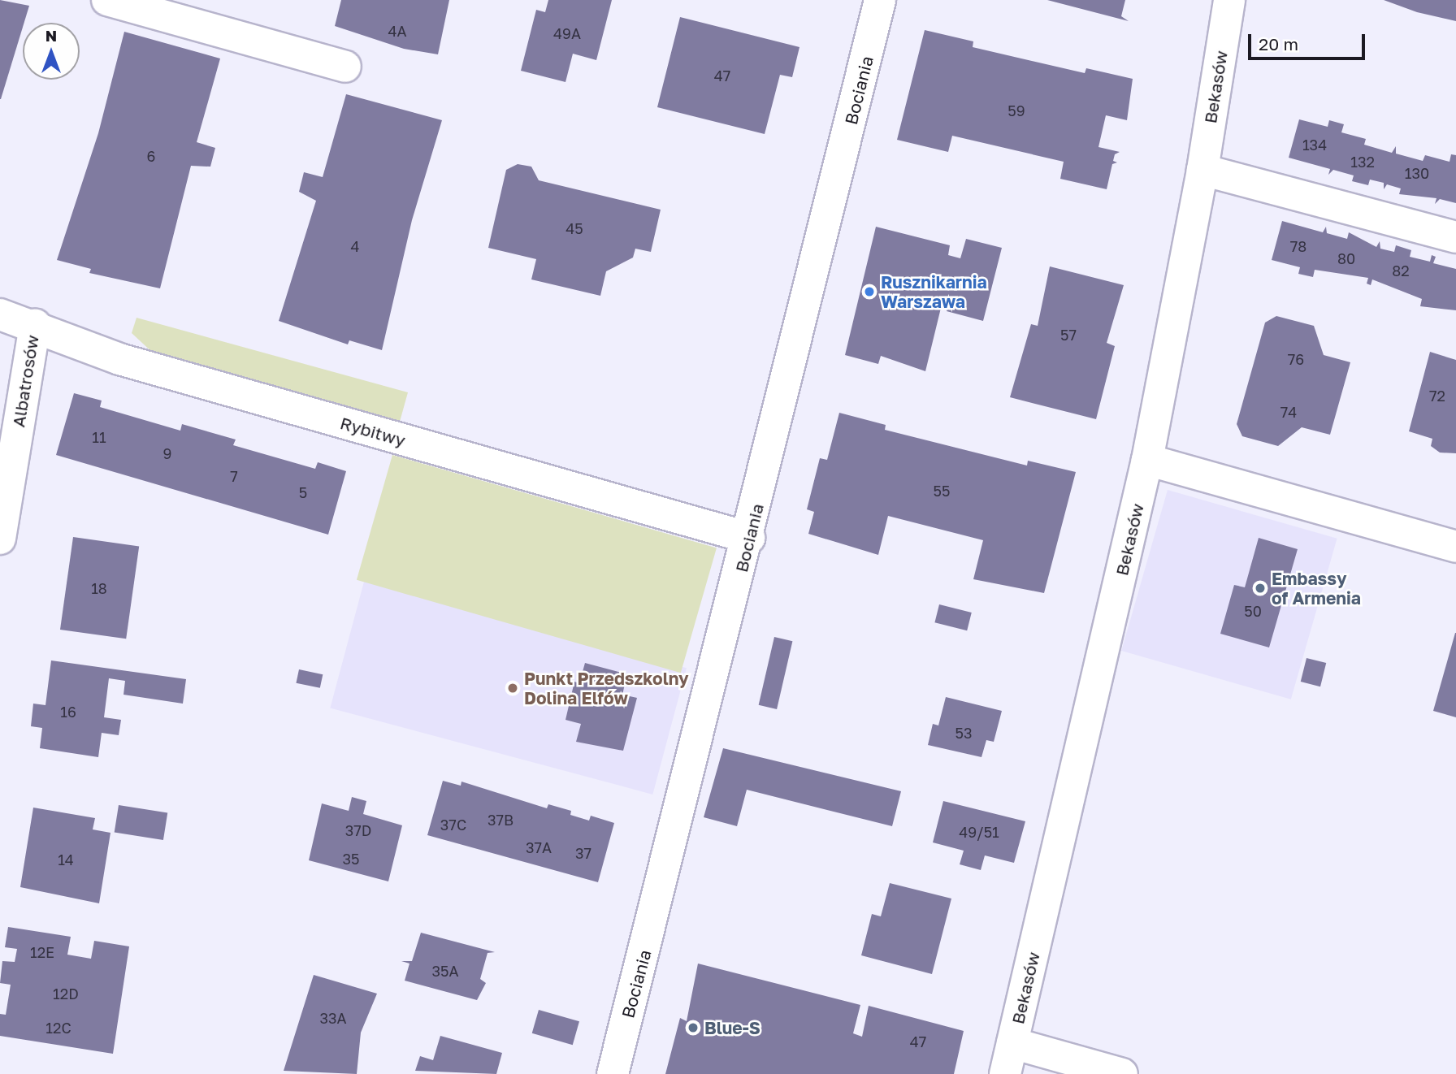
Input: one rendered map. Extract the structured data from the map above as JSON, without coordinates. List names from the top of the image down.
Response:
{
  "streets": {
    "street": [
      "Bekasów",
      "Bociania",
      "Albatrosów",
      "Rybitwy"
    ]
  },
  "crossings": [
    ["Bociania", "Rybitwy"],
    ["Albatrosów", "Rybitwy"]
  ],
  "places": [
    "Rusznikarnia Warszawa",
    "Embassy of Armenia",
    "Punkt Przedszkolny Dolina Elfów",
    "Blue-S"
  ],
  "house_numbers": [
    "4A",
    "49A",
    "47",
    "59",
    "134",
    "6",
    "132",
    "130",
    "45",
    "4",
    "78",
    "80",
    "82",
    "57",
    "76",
    "72",
    "74",
    "11",
    "9",
    "7",
    "55",
    "5",
    "18",
    "50",
    "16",
    "53",
    "37B",
    "37C",
    "37D",
    "49/51",
    "37A",
    "37",
    "35",
    "14",
    "12E",
    "35A",
    "12D",
    "33A",
    "12C",
    "47"
  ],
  "scale_bar": "20 m",
  "north": "top"
}
